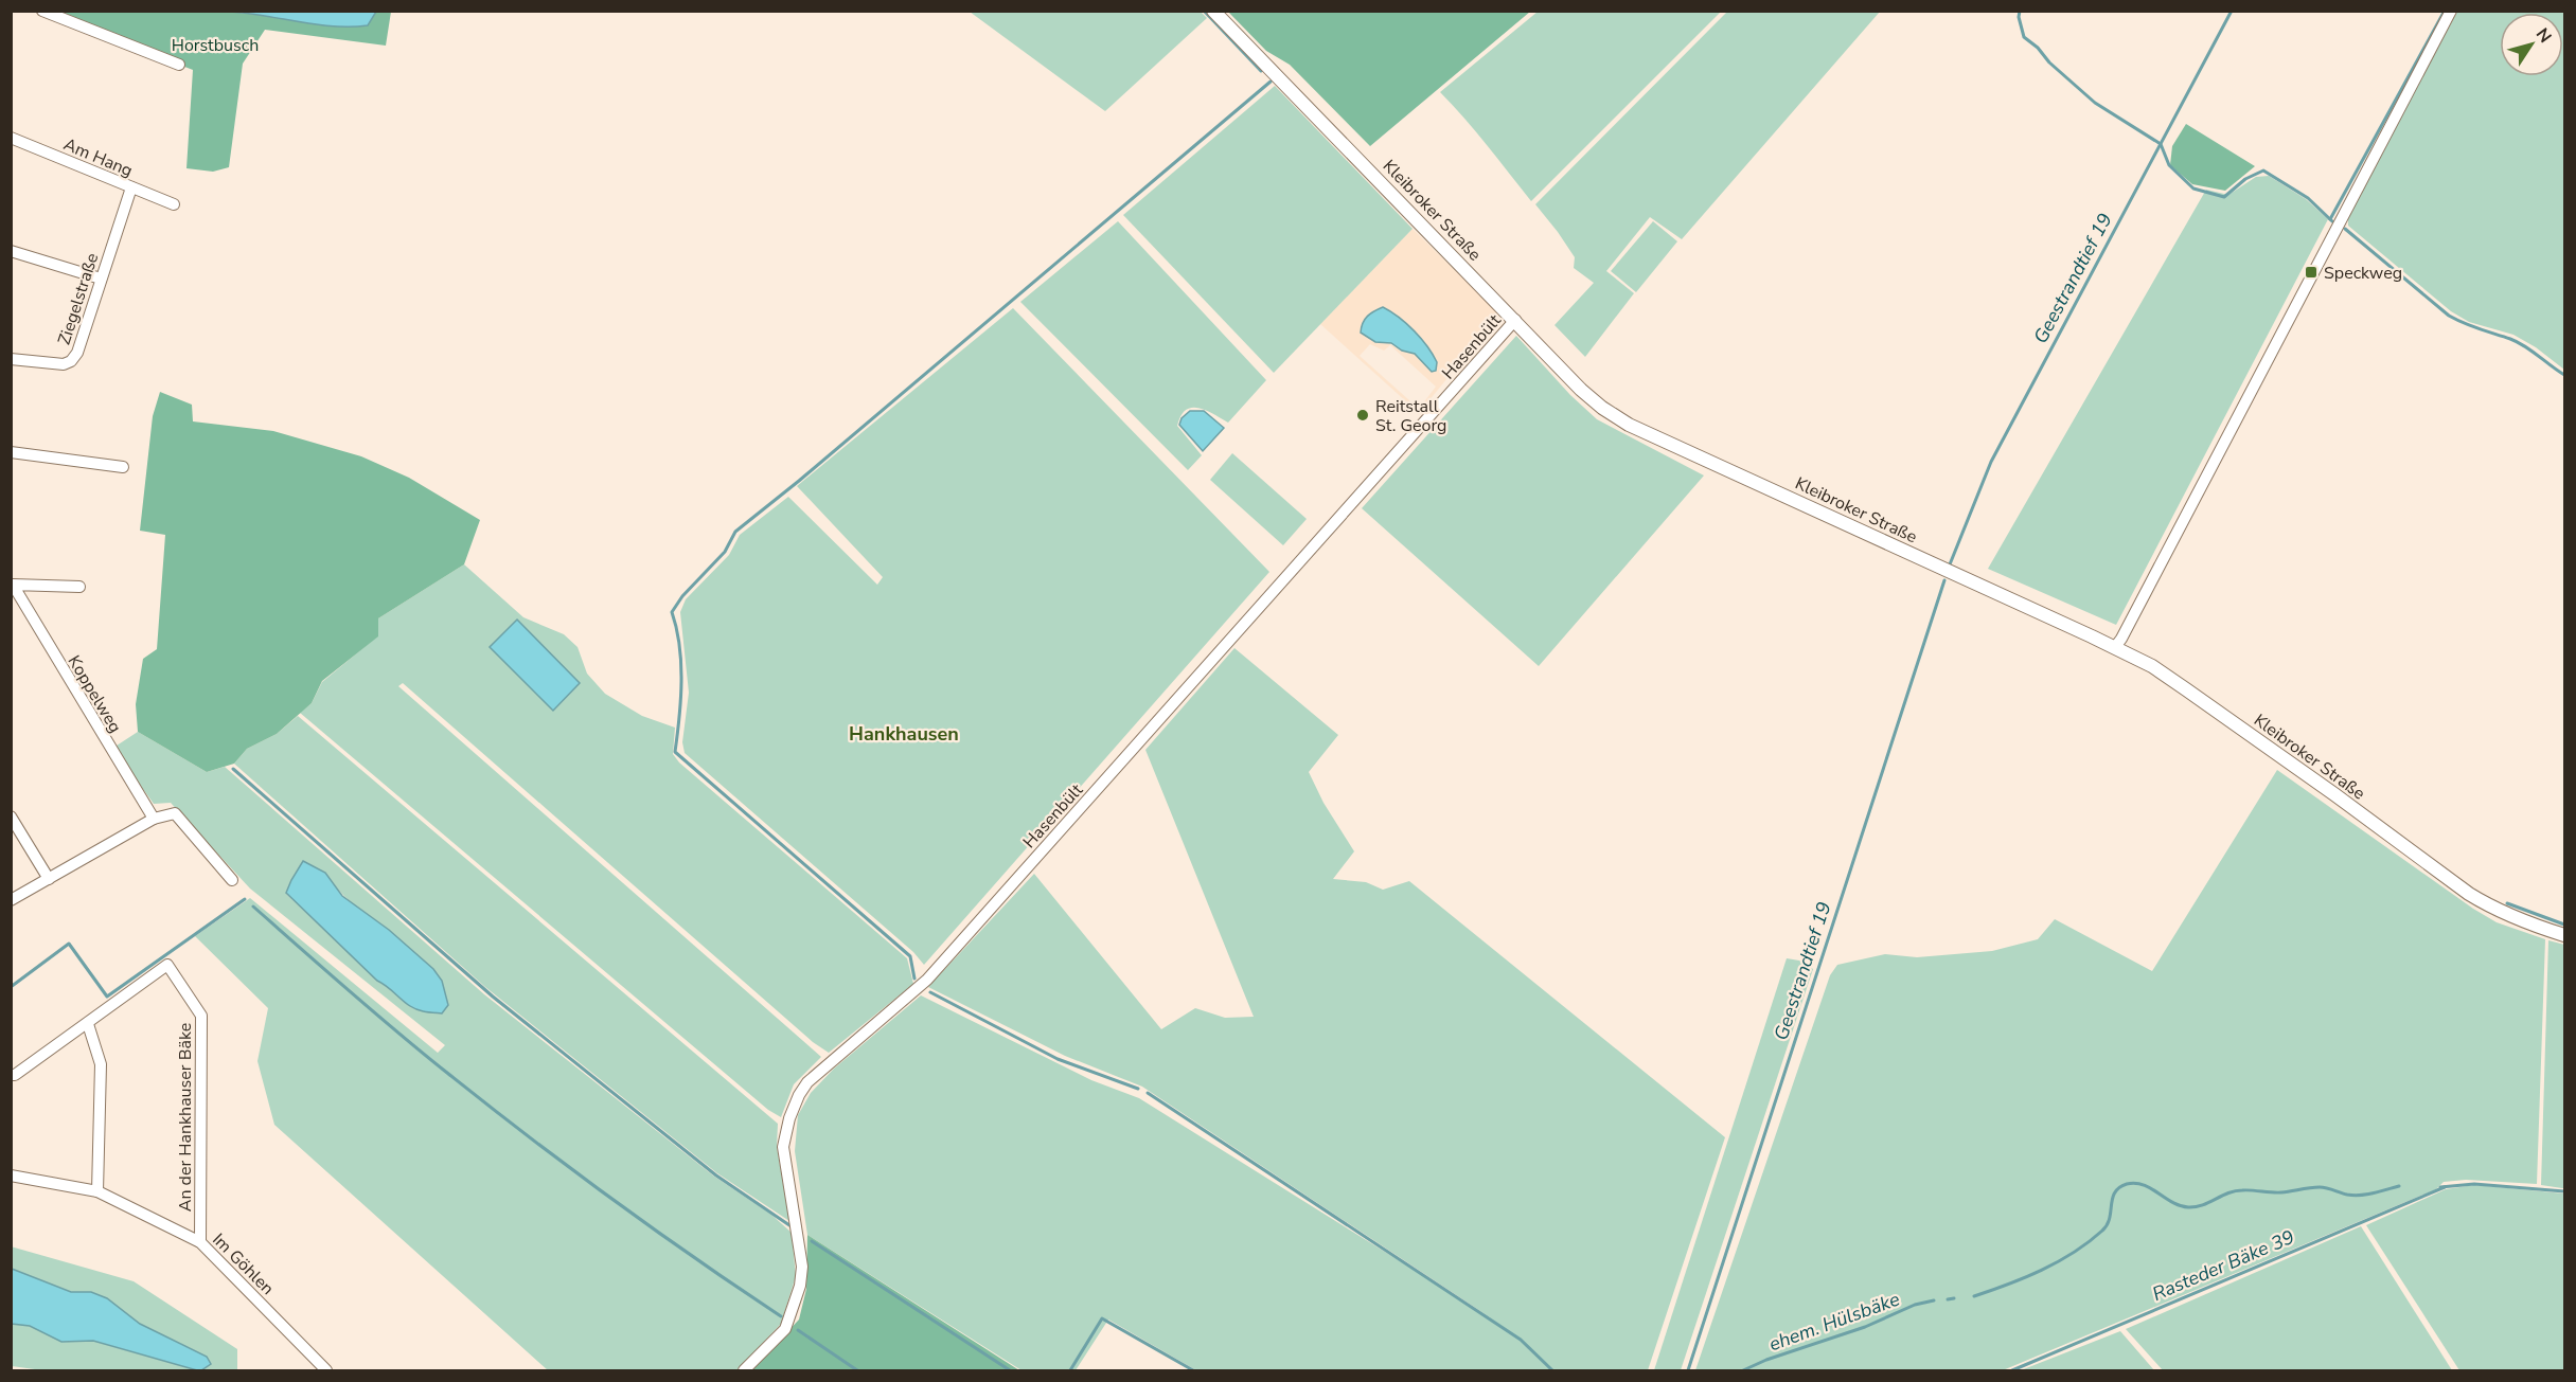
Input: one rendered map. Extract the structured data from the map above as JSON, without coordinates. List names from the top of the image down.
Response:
{
  "streets": {
    "street": [
      "Am Hang",
      "Kleibroker Straße",
      "Ziegelstraße",
      "Hasenbült",
      "Koppelweg",
      "An der Hankhauser Bäke",
      "Im Göhlen"
    ]
  },
  "crossings": [
    ["Am Hang", "Ziegelstraße"],
    ["Kleibroker Straße", "Hasenbült"],
    ["An der Hankhauser Bäke", "Im Göhlen"]
  ],
  "districts": ["Hankhausen"],
  "water": ["Geestrandtief 19", "Rasteder Bäke 39", "ehem. Hülsbäke"],
  "parks": ["Horstbusch"],
  "places": {
    "transit": ["Speckweg"],
    "other": ["Reitstall St. Georg"]
  },
  "north": "top right"
}
